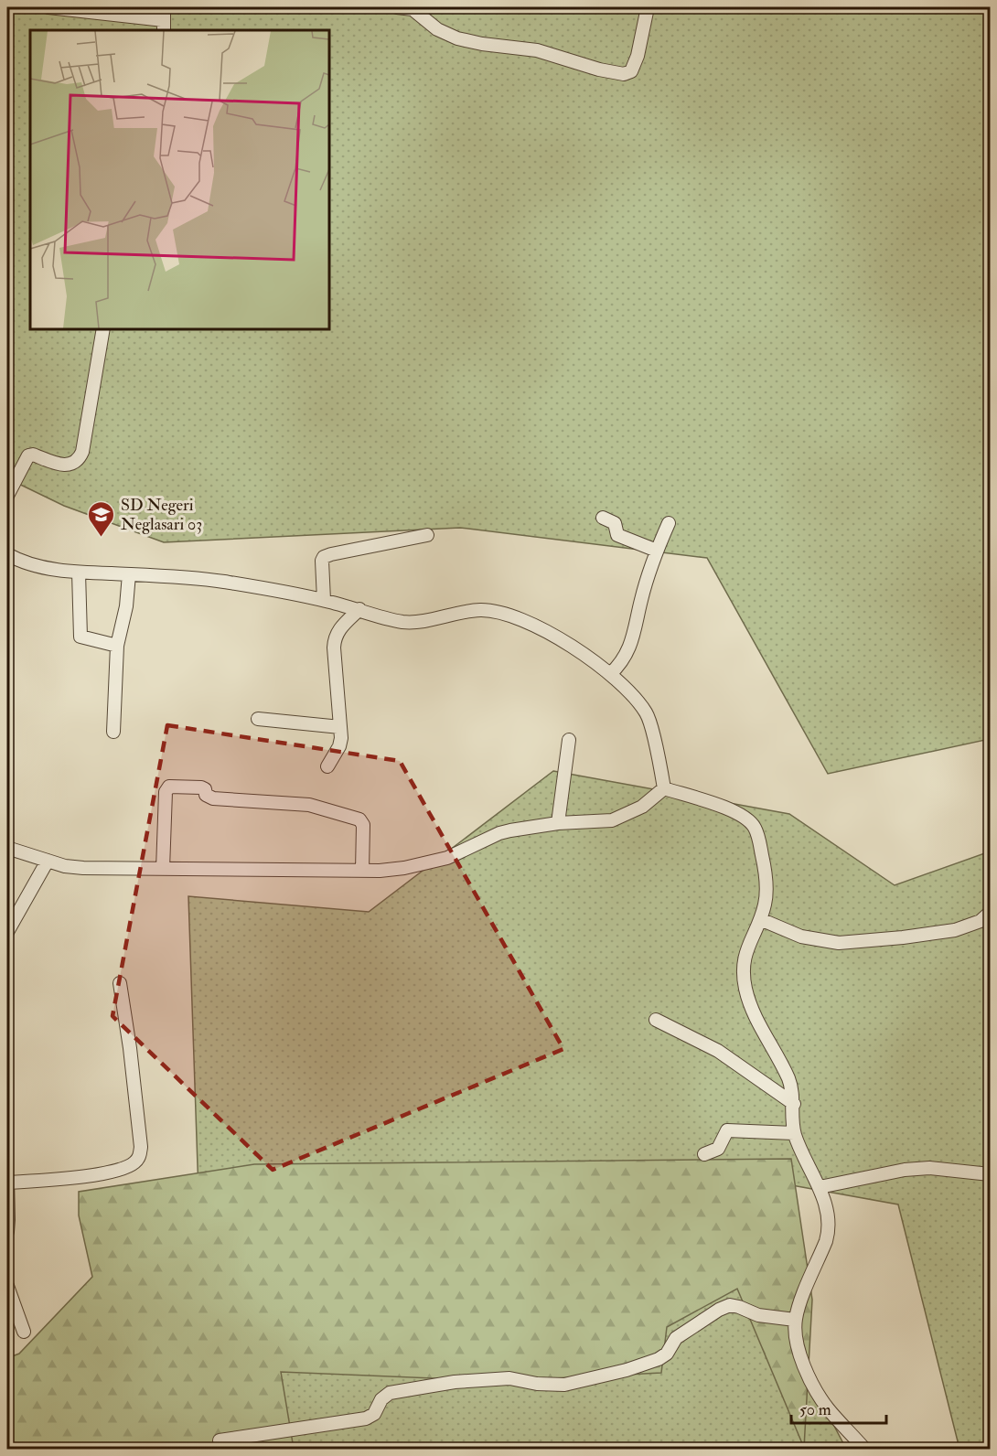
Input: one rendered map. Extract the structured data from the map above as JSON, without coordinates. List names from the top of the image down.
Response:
{
  "places": {
    "school or university": ["SD Negeri Neglasari 03"]
  },
  "scale_bar": "50 m"
}
